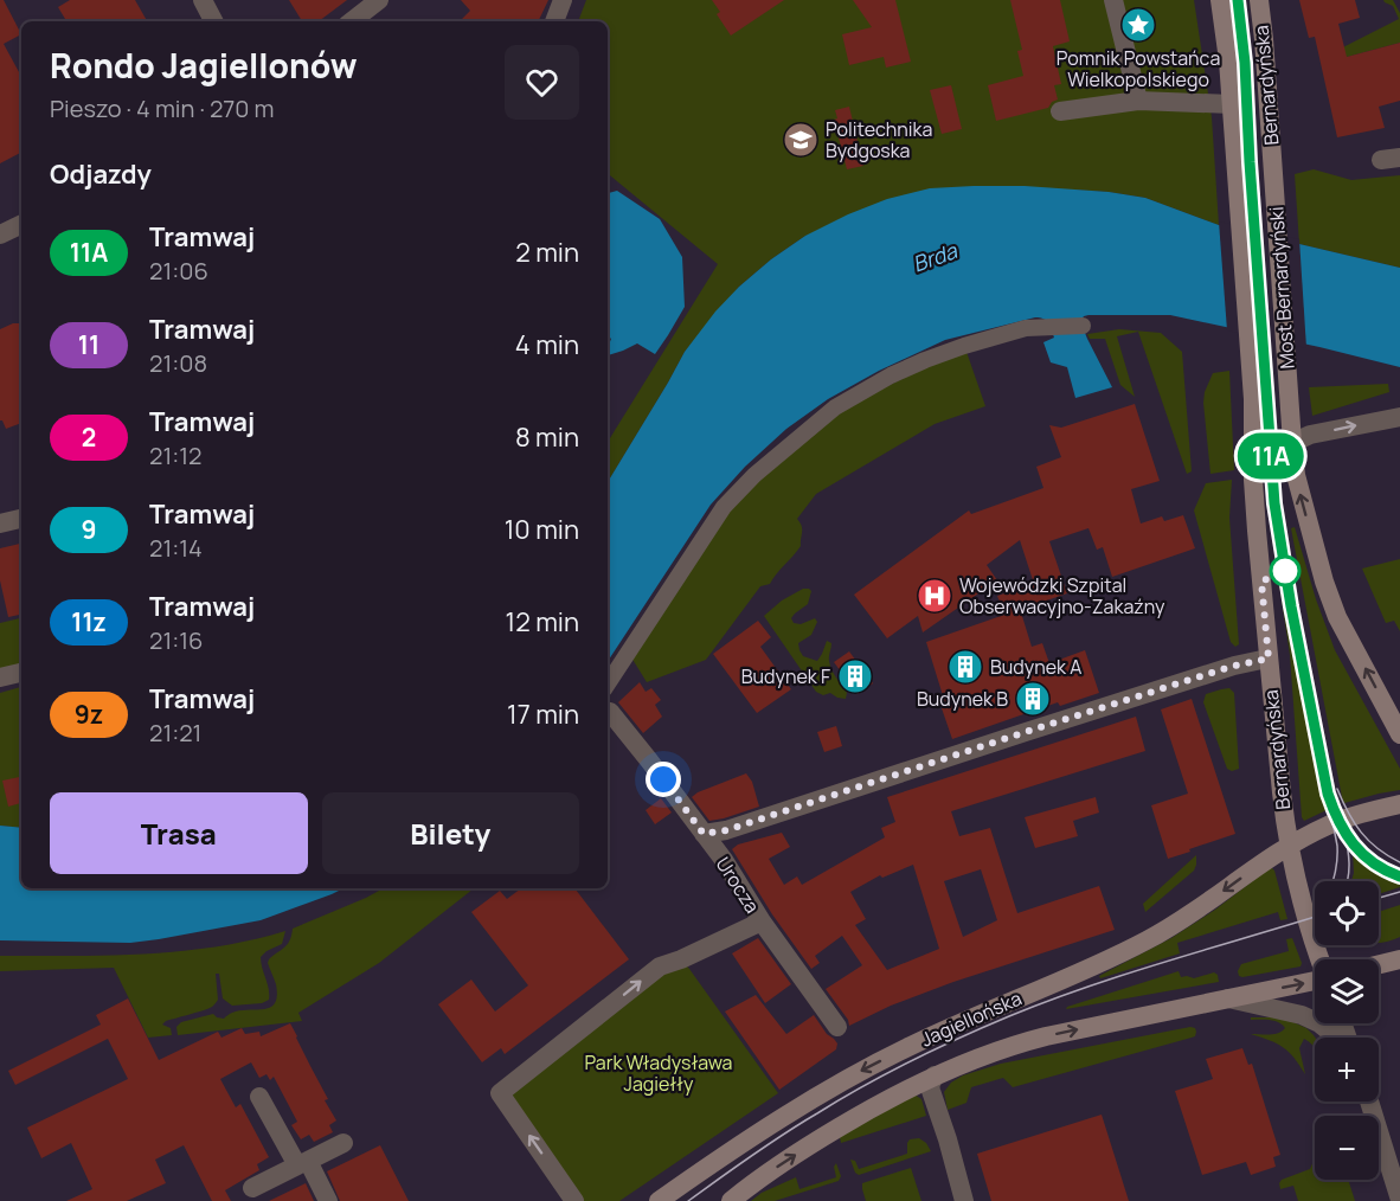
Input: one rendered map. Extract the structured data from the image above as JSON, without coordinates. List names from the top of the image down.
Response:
{
  "streets": {
    "main road": ["Bernardyńska", "Most Bernardyński", "Jagiellońska"],
    "street": ["Urocza"]
  },
  "crossings": [
    ["Bernardyńska", "Most Bernardyński"],
    ["Bernardyńska", "Jagiellońska"]
  ],
  "water": ["Brda"],
  "parks": ["Park Władysława Jagiełły"],
  "places": {
    "place": ["Pomnik Powstańca Wielkopolskiego"],
    "school or university": ["Politechnika Bydgoska"],
    "hospital": ["Wojewódzki Szpital Obserwacyjno-Zakaźny"],
    "building": ["Budynek A", "Budynek F", "Budynek B"]
  },
  "lines": ["tram line 11A"],
  "page": {
    "on_map": "11A",
    "heading": [
      ["Rondo Jagiellonów", "Pieszo · 4 min · 270 m"],
      "Odjazdy"
    ],
    "list": [
      {
        "mark": "11A",
        "name": "Tramwaj",
        "note": "21:06",
        "value": "2 min"
      },
      {
        "mark": "11",
        "name": "Tramwaj",
        "note": "21:08",
        "value": "4 min"
      },
      {
        "mark": "2",
        "name": "Tramwaj",
        "note": "21:12",
        "value": "8 min"
      },
      {
        "mark": "9",
        "name": "Tramwaj",
        "note": "21:14",
        "value": "10 min"
      },
      {
        "mark": "11z",
        "name": "Tramwaj",
        "note": "21:16",
        "value": "12 min"
      },
      {
        "mark": "9z",
        "name": "Tramwaj",
        "note": "21:21",
        "value": "17 min"
      }
    ],
    "buttons": ["Trasa", "Bilety"],
    "map_buttons": ["+", "−"]
  }
}
